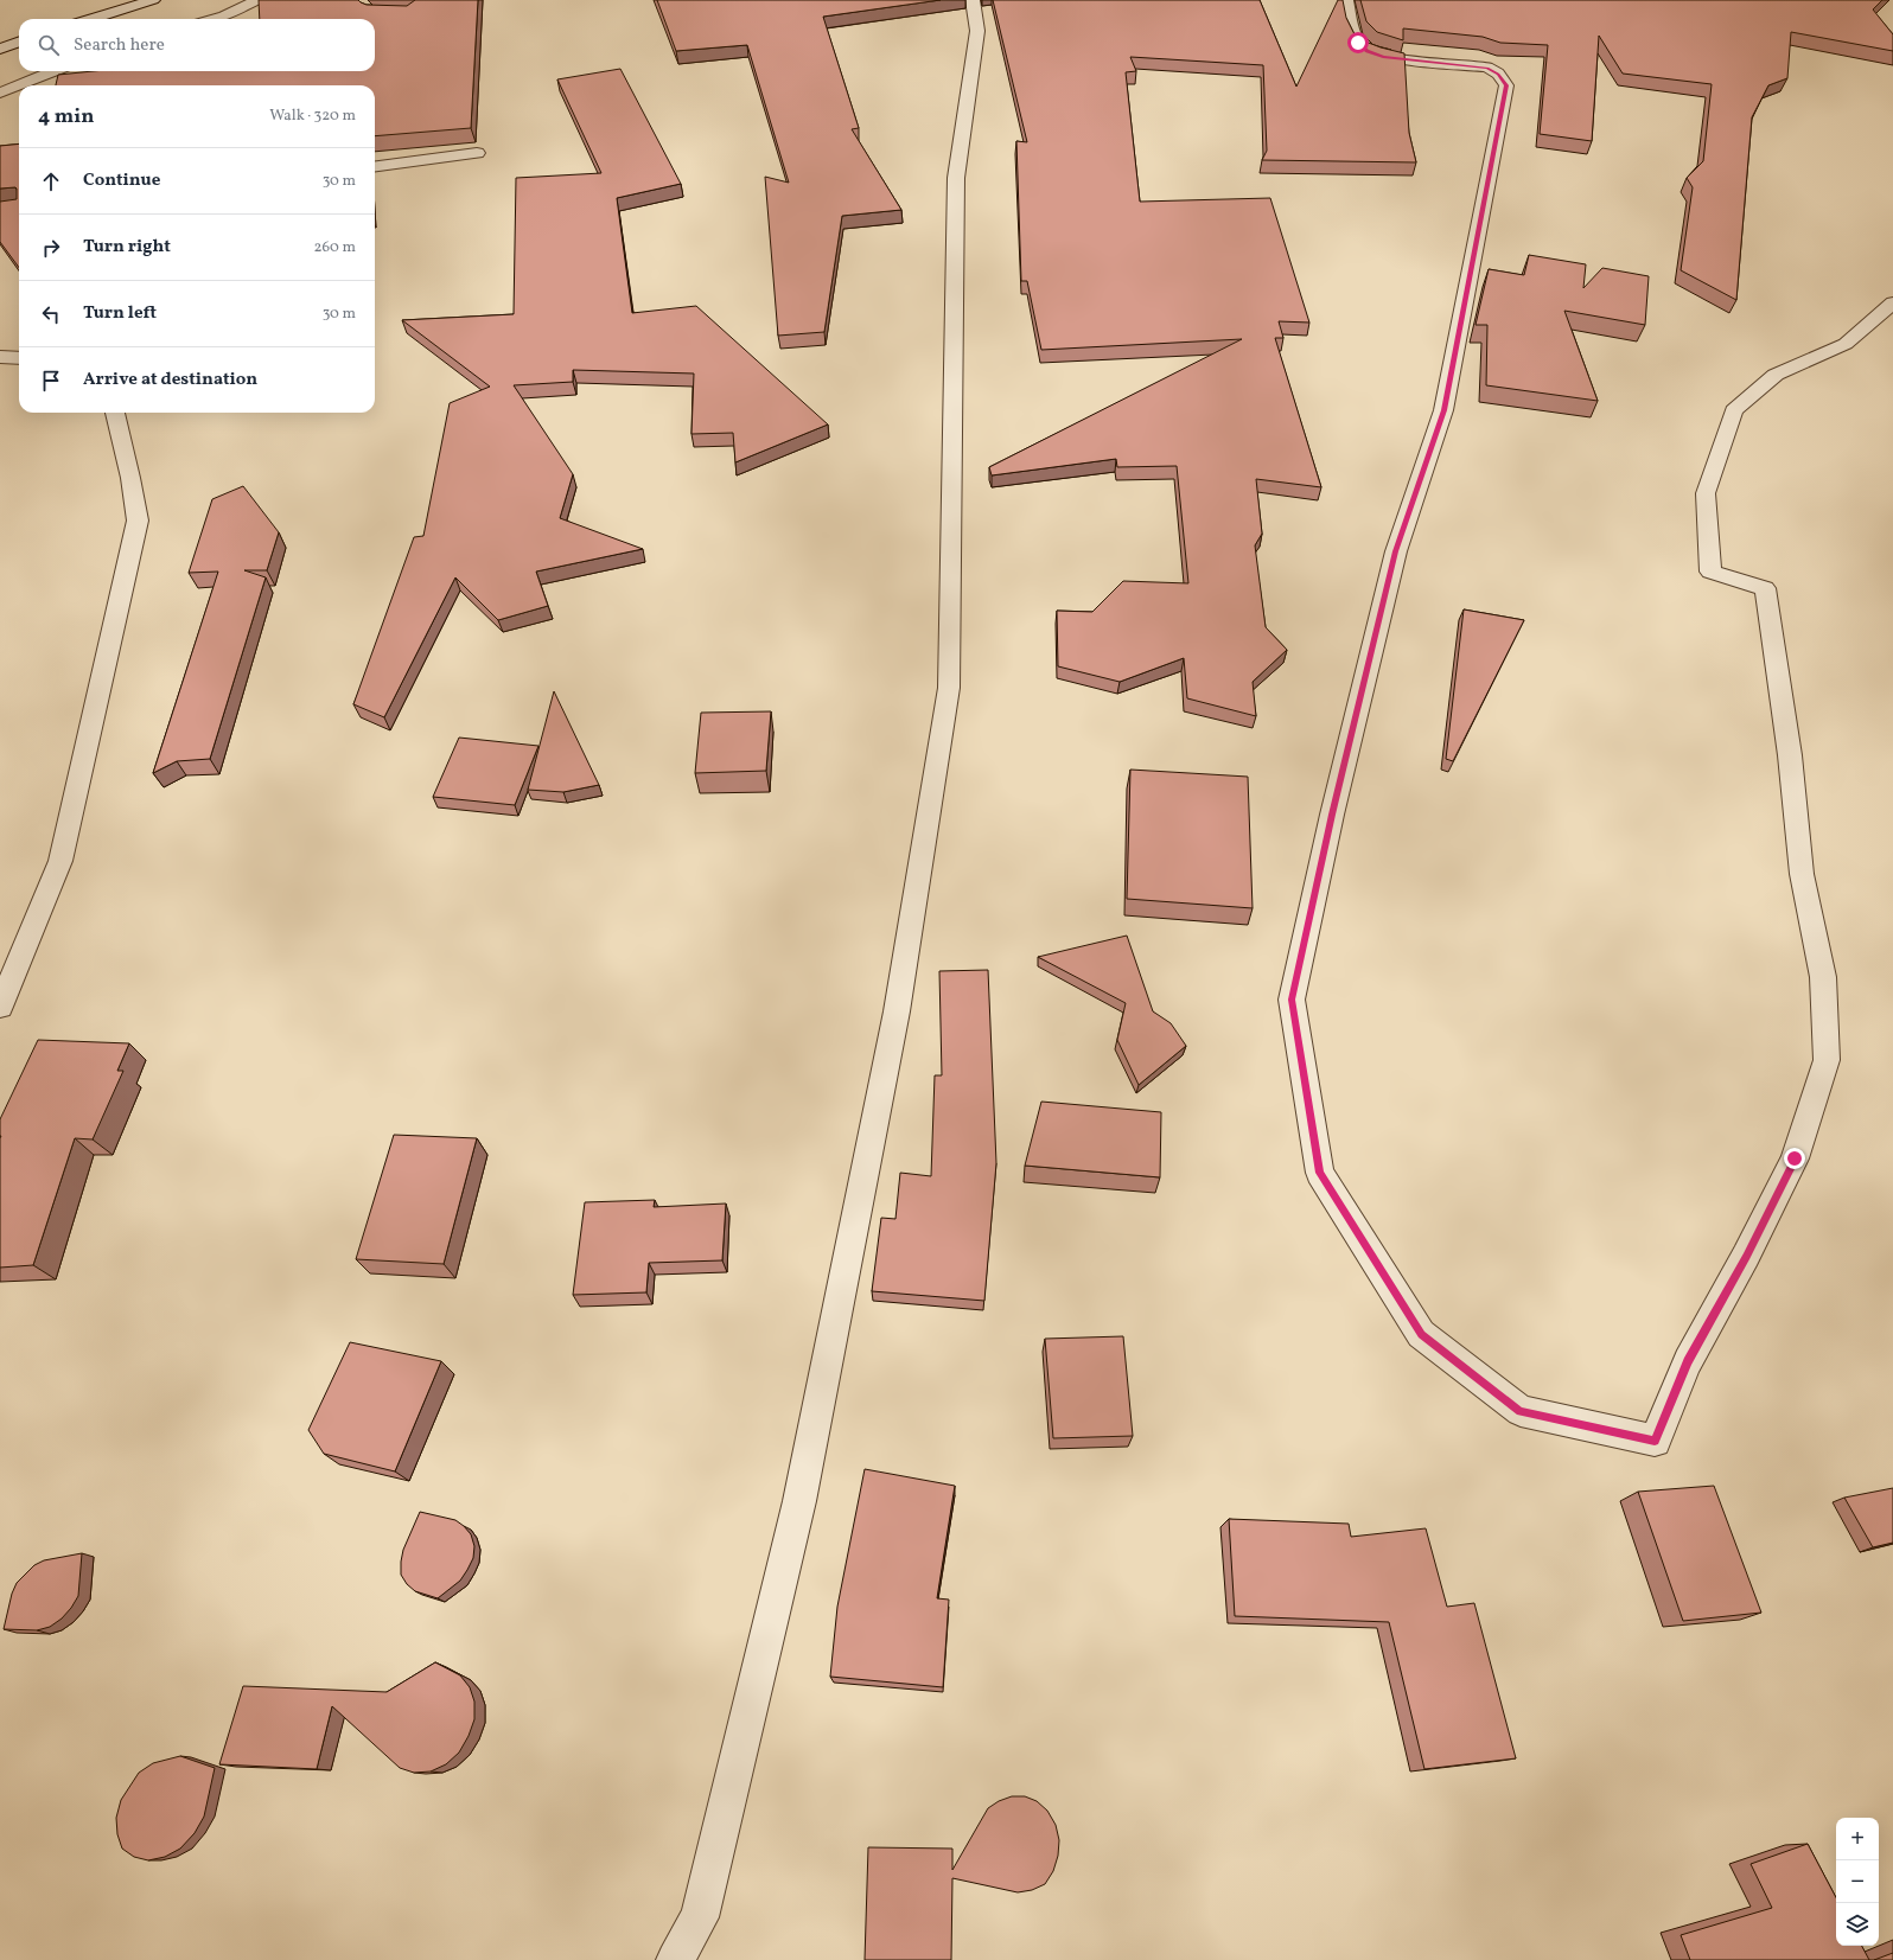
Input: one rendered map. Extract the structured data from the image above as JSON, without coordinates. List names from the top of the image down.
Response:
{
  "page": {
    "search": "Search here",
    "heading": ["4 min", "Walk · 320 m"],
    "list": [
      ["Continue", "30 m"],
      ["Turn right", "260 m"],
      ["Turn left", "30 m"],
      "Arrive at destination"
    ],
    "map_buttons": ["+", "−"]
  }
}
